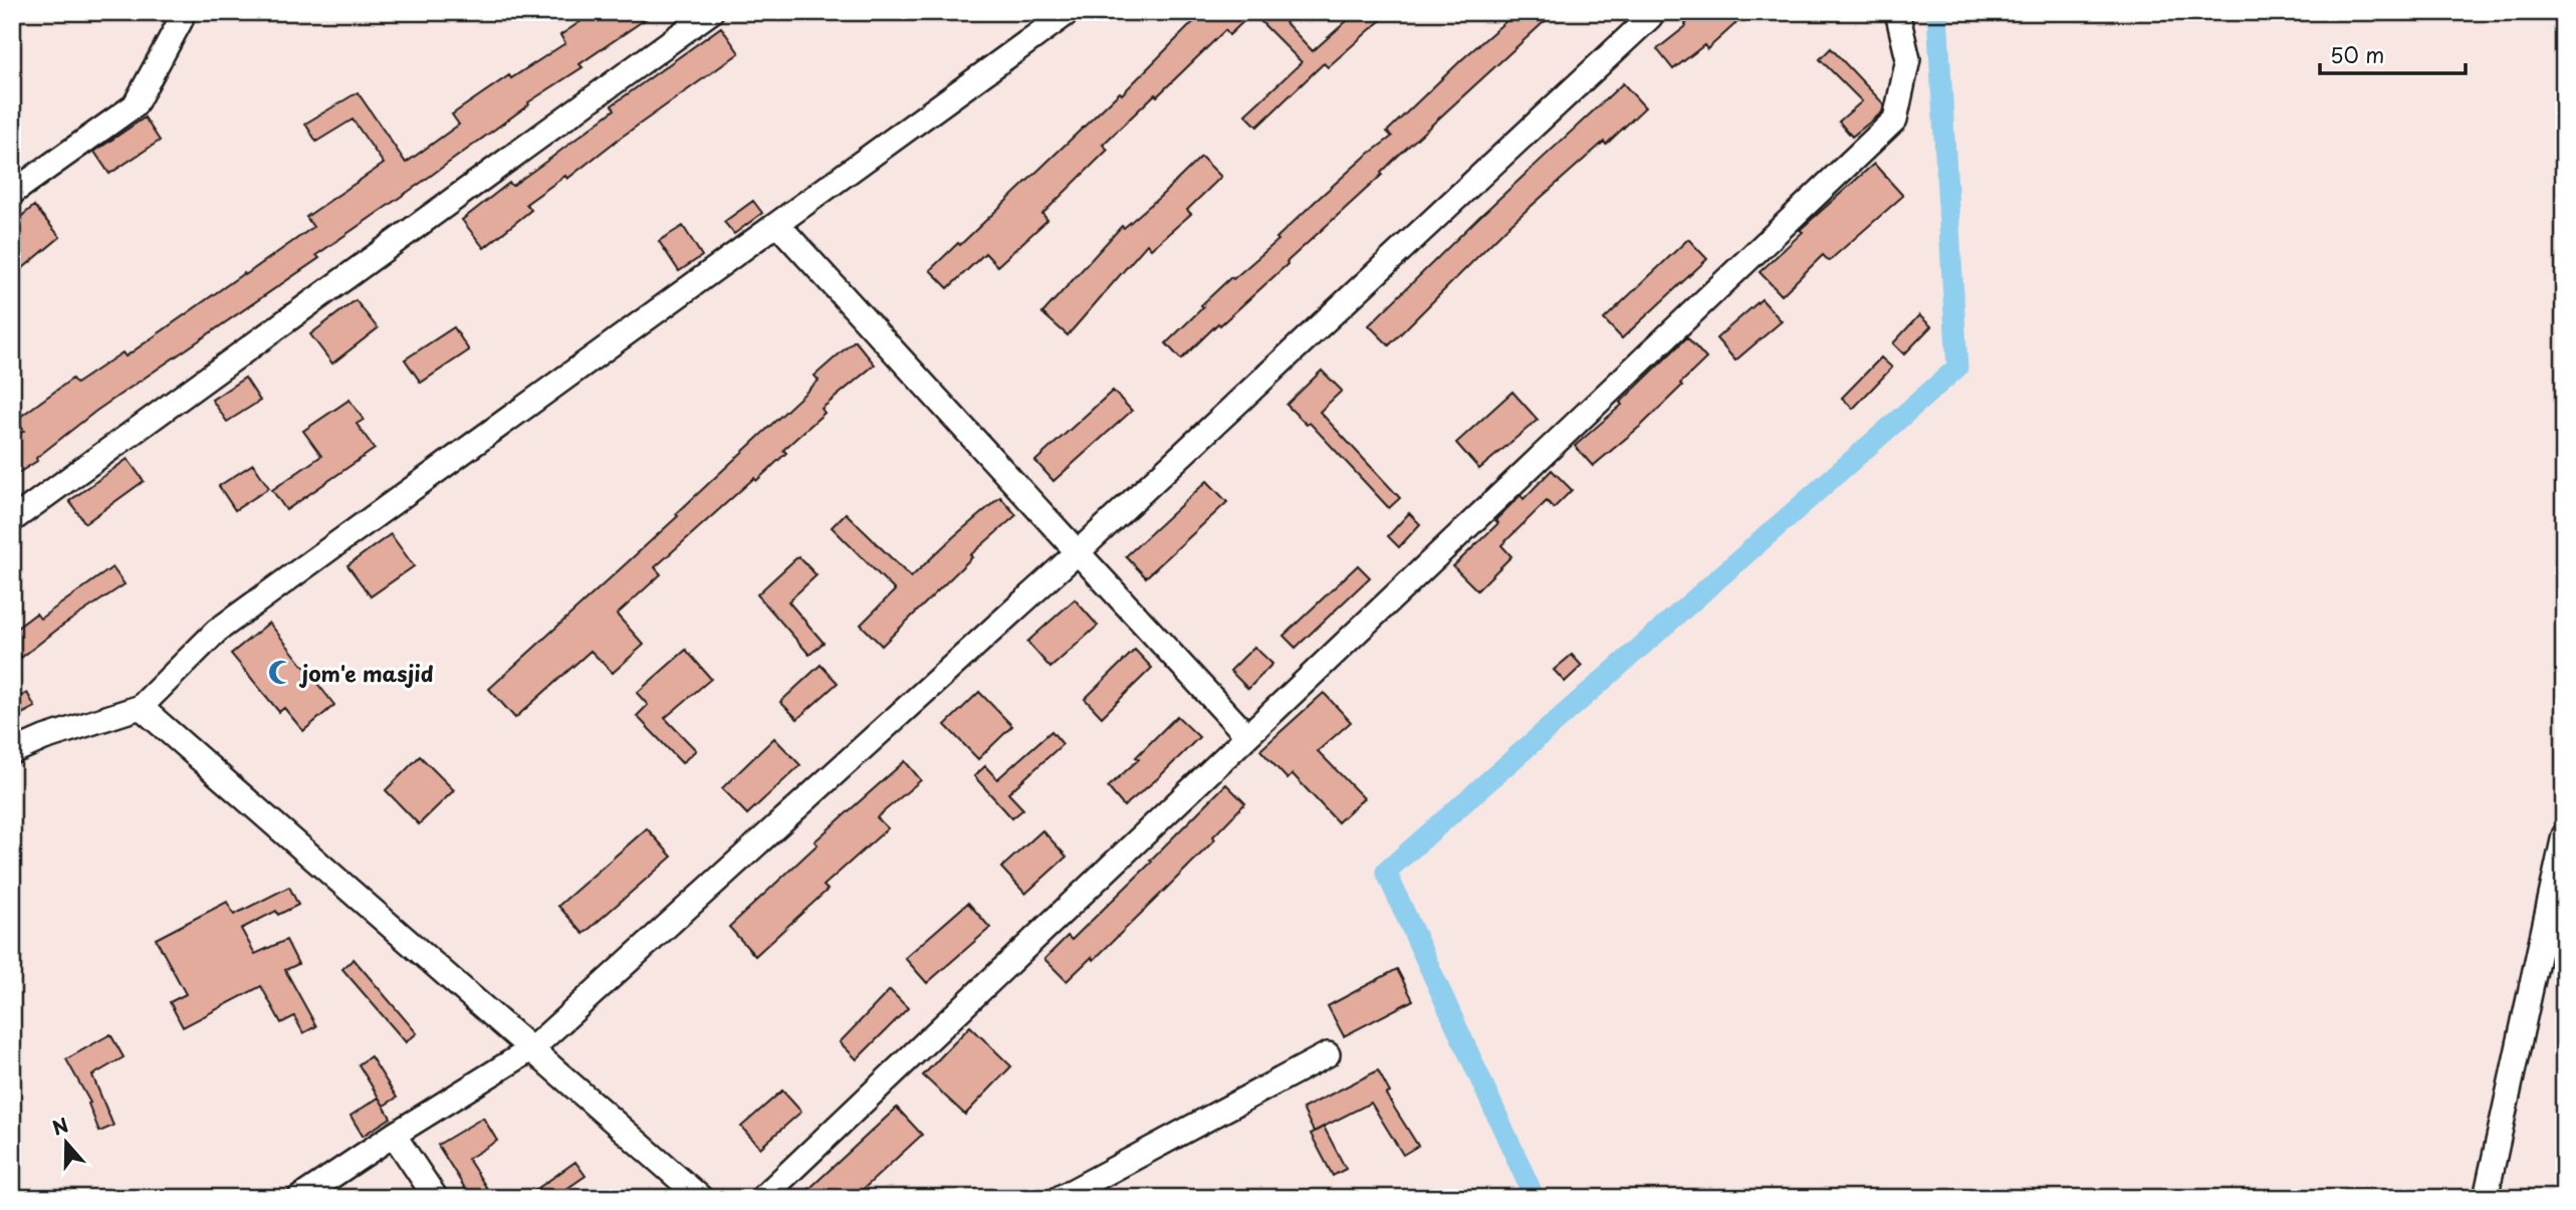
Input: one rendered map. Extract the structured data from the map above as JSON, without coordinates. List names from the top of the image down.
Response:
{
  "places": {
    "mosque": ["jom'e masjid"]
  },
  "scale_bar": "50 m",
  "north": "top"
}
